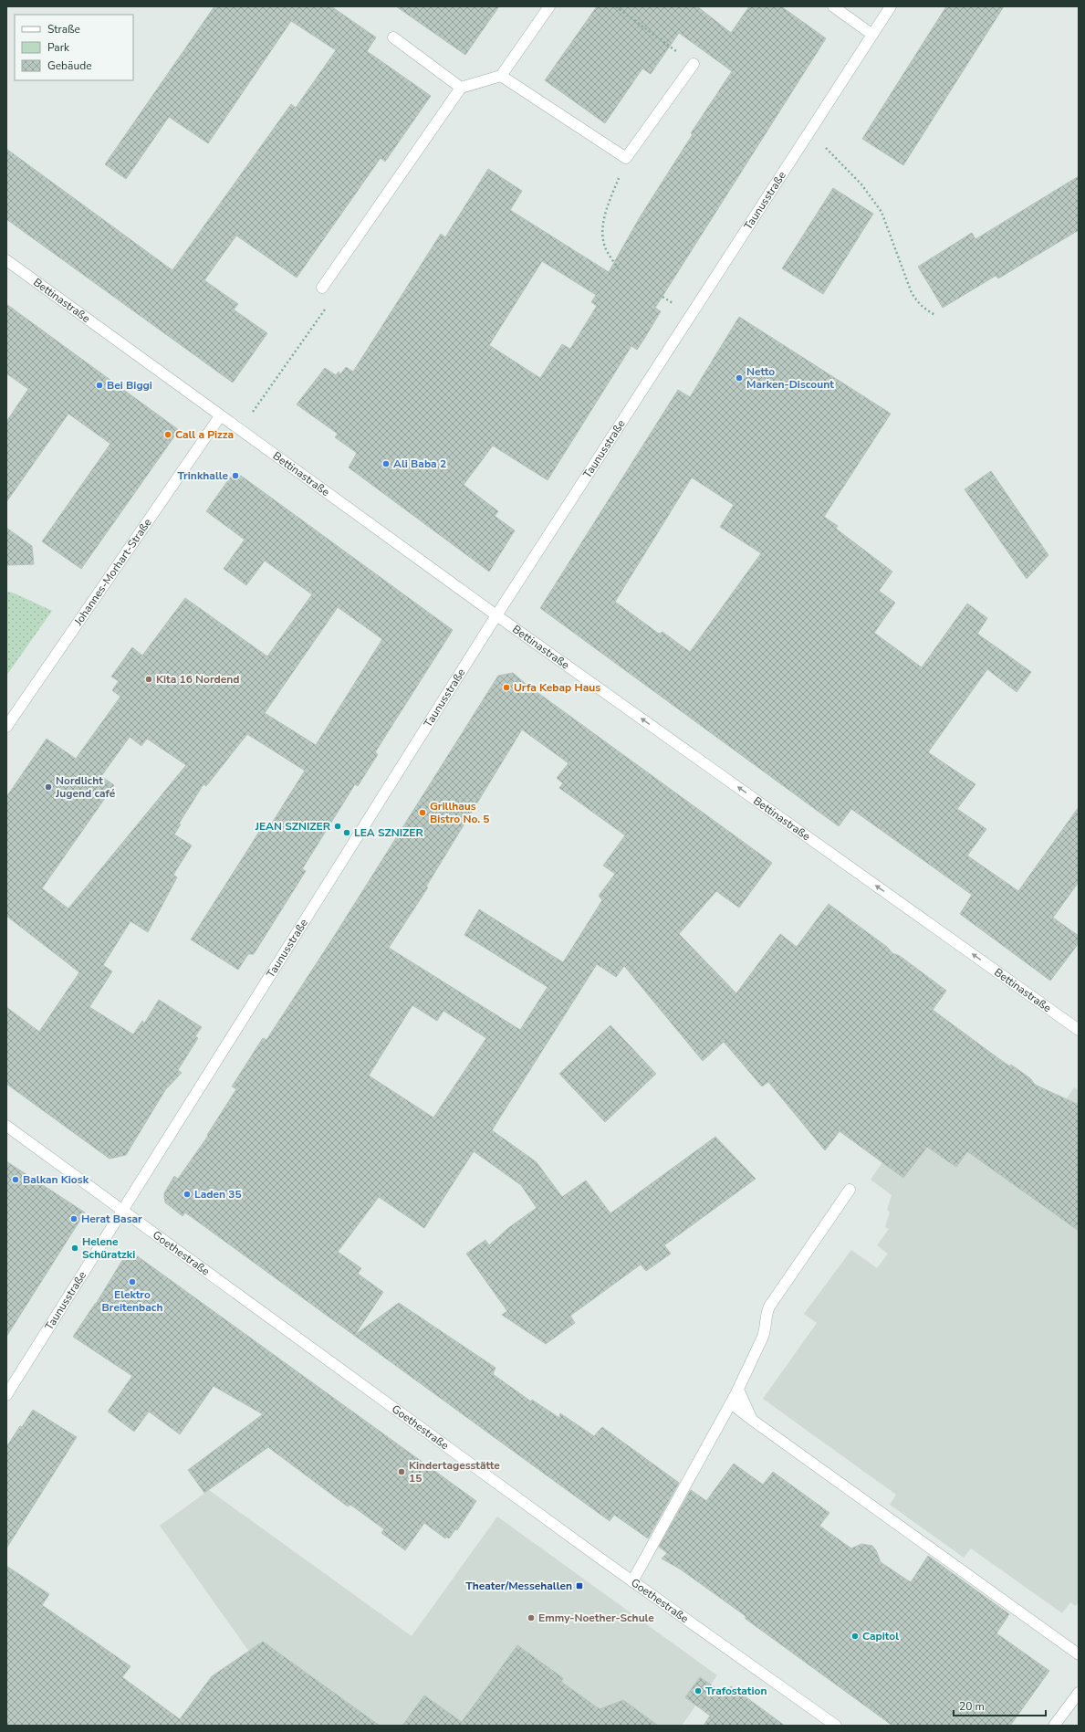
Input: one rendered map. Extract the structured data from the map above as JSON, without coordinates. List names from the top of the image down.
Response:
{
  "streets": {
    "street": [
      "Taunusstraße",
      "Bettinastraße",
      "Johannes-Morhart-Straße",
      "Goethestraße"
    ]
  },
  "crossings": [
    ["Taunusstraße", "Bettinastraße"],
    ["Taunusstraße", "Goethestraße"],
    ["Bettinastraße", "Johannes-Morhart-Straße"]
  ],
  "one_way": ["Bettinastraße"],
  "places": {
    "other": [
      "Netto Marken-Discount",
      "Bei Biggi",
      "Call a Pizza",
      "Ali Baba 2",
      "Trinkhalle",
      "Kita 16 Nordend",
      "Urfa Kebap Haus",
      "Nordlicht Jugend café",
      "Grillhaus Bistro No. 5",
      "JEAN SZNIZER",
      "LEA SZNIZER",
      "Balkan Kiosk",
      "Laden 35",
      "Herat Basar",
      "Helene Schüratzki",
      "Elektro Breitenbach",
      "Kindertagesstätte 15",
      "Emmy-Noether-Schule",
      "Capitol",
      "Trafostation"
    ],
    "transit": ["Theater/Messehallen"]
  },
  "legend": ["Straße", "Park", "Gebäude"],
  "scale_bar": "20 m"
}
